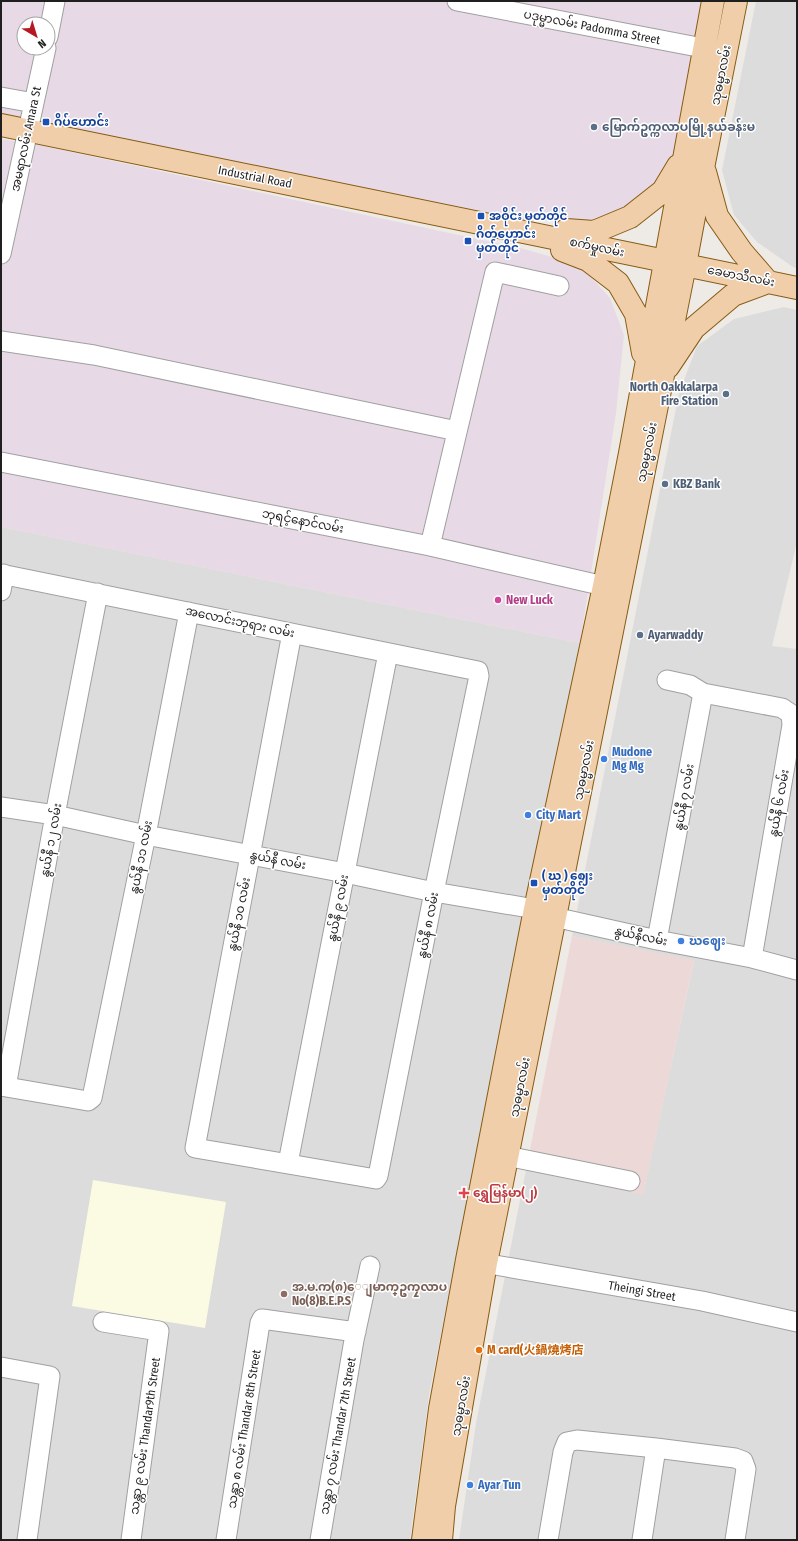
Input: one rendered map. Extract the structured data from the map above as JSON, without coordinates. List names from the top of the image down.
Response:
{
  "streets": {
    "main road": [
      "သုဓမ္မာလမ်း",
      "Industrial Road",
      "စက်မှုလမ်း",
      "ခေမာသီလမ်း"
    ],
    "street": [
      "ပဒုမ္မာလမ်း Padomma Street",
      "အမရာလမ်း Amara St",
      "ဘုရင့်နောင်လမ်း",
      "အလောင်းဘုရား လမ်း",
      "နွယ်နီ ၇ လမ်း",
      "နွယ်နီ ၆ လမ်း",
      "နွယ်နီ ၁၂ လမ်း",
      "နွယ်နီ ၁၁ လမ်း",
      "နွယ်နီ လမ်း",
      "နွယ်နီ ၉ လမ်း",
      "နွယ်နီ ၁၀ လမ်း",
      "နွယ်နီ ၈ လမ်း",
      "နွယ်နီလမ်း",
      "Theingi Street",
      "သန္တာ ၈ လမ်း Thandar 8th Street",
      "သန္တာ ၉ လမ်း Thandar9th Street",
      "သန္တာ ၇ လမ်း Thandar 7th Street"
    ]
  },
  "crossings": [
    ["ပဒုမ္မာလမ်း Padomma Street", "သုဓမ္မာလမ်း"],
    ["သုဓမ္မာလမ်း", "စက်မှုလမ်း"],
    ["သုဓမ္မာလမ်း", "ခေမာသီလမ်း"],
    ["သုဓမ္မာလမ်း", "ဘုရင့်နောင်လမ်း"],
    ["သုဓမ္မာလမ်း", "နွယ်နီ လမ်း"],
    ["သုဓမ္မာလမ်း", "နွယ်နီလမ်း"],
    ["သုဓမ္မာလမ်း", "Theingi Street"],
    ["အမရာလမ်း Amara St", "Industrial Road"],
    ["Industrial Road", "စက်မှုလမ်း"],
    ["စက်မှုလမ်း", "ခေမာသီလမ်း"],
    ["အလောင်းဘုရား လမ်း", "နွယ်နီ ၁၂ လမ်း"],
    ["အလောင်းဘုရား လမ်း", "နွယ်နီ ၁၁ လမ်း"],
    ["အလောင်းဘုရား လမ်း", "နွယ်နီ ၉ လမ်း"],
    ["အလောင်းဘုရား လမ်း", "နွယ်နီ ၁၀ လမ်း"],
    ["အလောင်းဘုရား လမ်း", "နွယ်နီ ၈ လမ်း"],
    ["နွယ်နီ ၇ လမ်း", "နွယ်နီ ၆ လမ်း"],
    ["နွယ်နီ ၇ လမ်း", "နွယ်နီလမ်း"],
    ["နွယ်နီ ၆ လမ်း", "နွယ်နီလမ်း"],
    ["နွယ်နီ ၁၂ လမ်း", "နွယ်နီ ၁၁ လမ်း"],
    ["နွယ်နီ ၁၂ လမ်း", "နွယ်နီ လမ်း"],
    ["နွယ်နီ ၁၁ လမ်း", "နွယ်နီ လမ်း"],
    ["နွယ်နီ လမ်း", "နွယ်နီ ၉ လမ်း"],
    ["နွယ်နီ လမ်း", "နွယ်နီ ၁၀ လမ်း"],
    ["နွယ်နီ လမ်း", "နွယ်နီ ၈ လမ်း"],
    ["နွယ်နီ လမ်း", "နွယ်နီလမ်း"],
    ["နွယ်နီ ၉ လမ်း", "နွယ်နီ ၁၀ လမ်း"],
    ["နွယ်နီ ၉ လမ်း", "နွယ်နီ ၈ လမ်း"],
    ["နွယ်နီ ၁၀ လမ်း", "နွယ်နီ ၈ လမ်း"],
    ["သန္တာ ၈ လမ်း Thandar 8th Street", "သန္တာ ၇ လမ်း Thandar 7th Street"]
  ],
  "places": {
    "transit": [
      "ဂိပ်ဟောင်း",
      "အဝိုင်း မှတ်တိုင်",
      "ဂိတ်ဟောင်း မှတ်တိုင်",
      "( ဃ ) ဈေး မှတ်တိုင်"
    ],
    "other": [
      "မြောက်ဥက္ကလာပမြို့နယ်ခန်းမ",
      "North Oakkalarpa Fire Station",
      "KBZ Bank",
      "New Luck",
      "Ayarwaddy",
      "Mudone Mg Mg",
      "City Mart",
      "ဃဈေး",
      "အ.မ.က(၈)ေျမာက္ဥကၠလာပ No(8)B.E.P.S",
      "M card(火鍋燒烤店",
      "Ayar Tun"
    ],
    "health": ["ရွှေမြန်မာ(၂)"]
  },
  "north": "bottom right"
}
